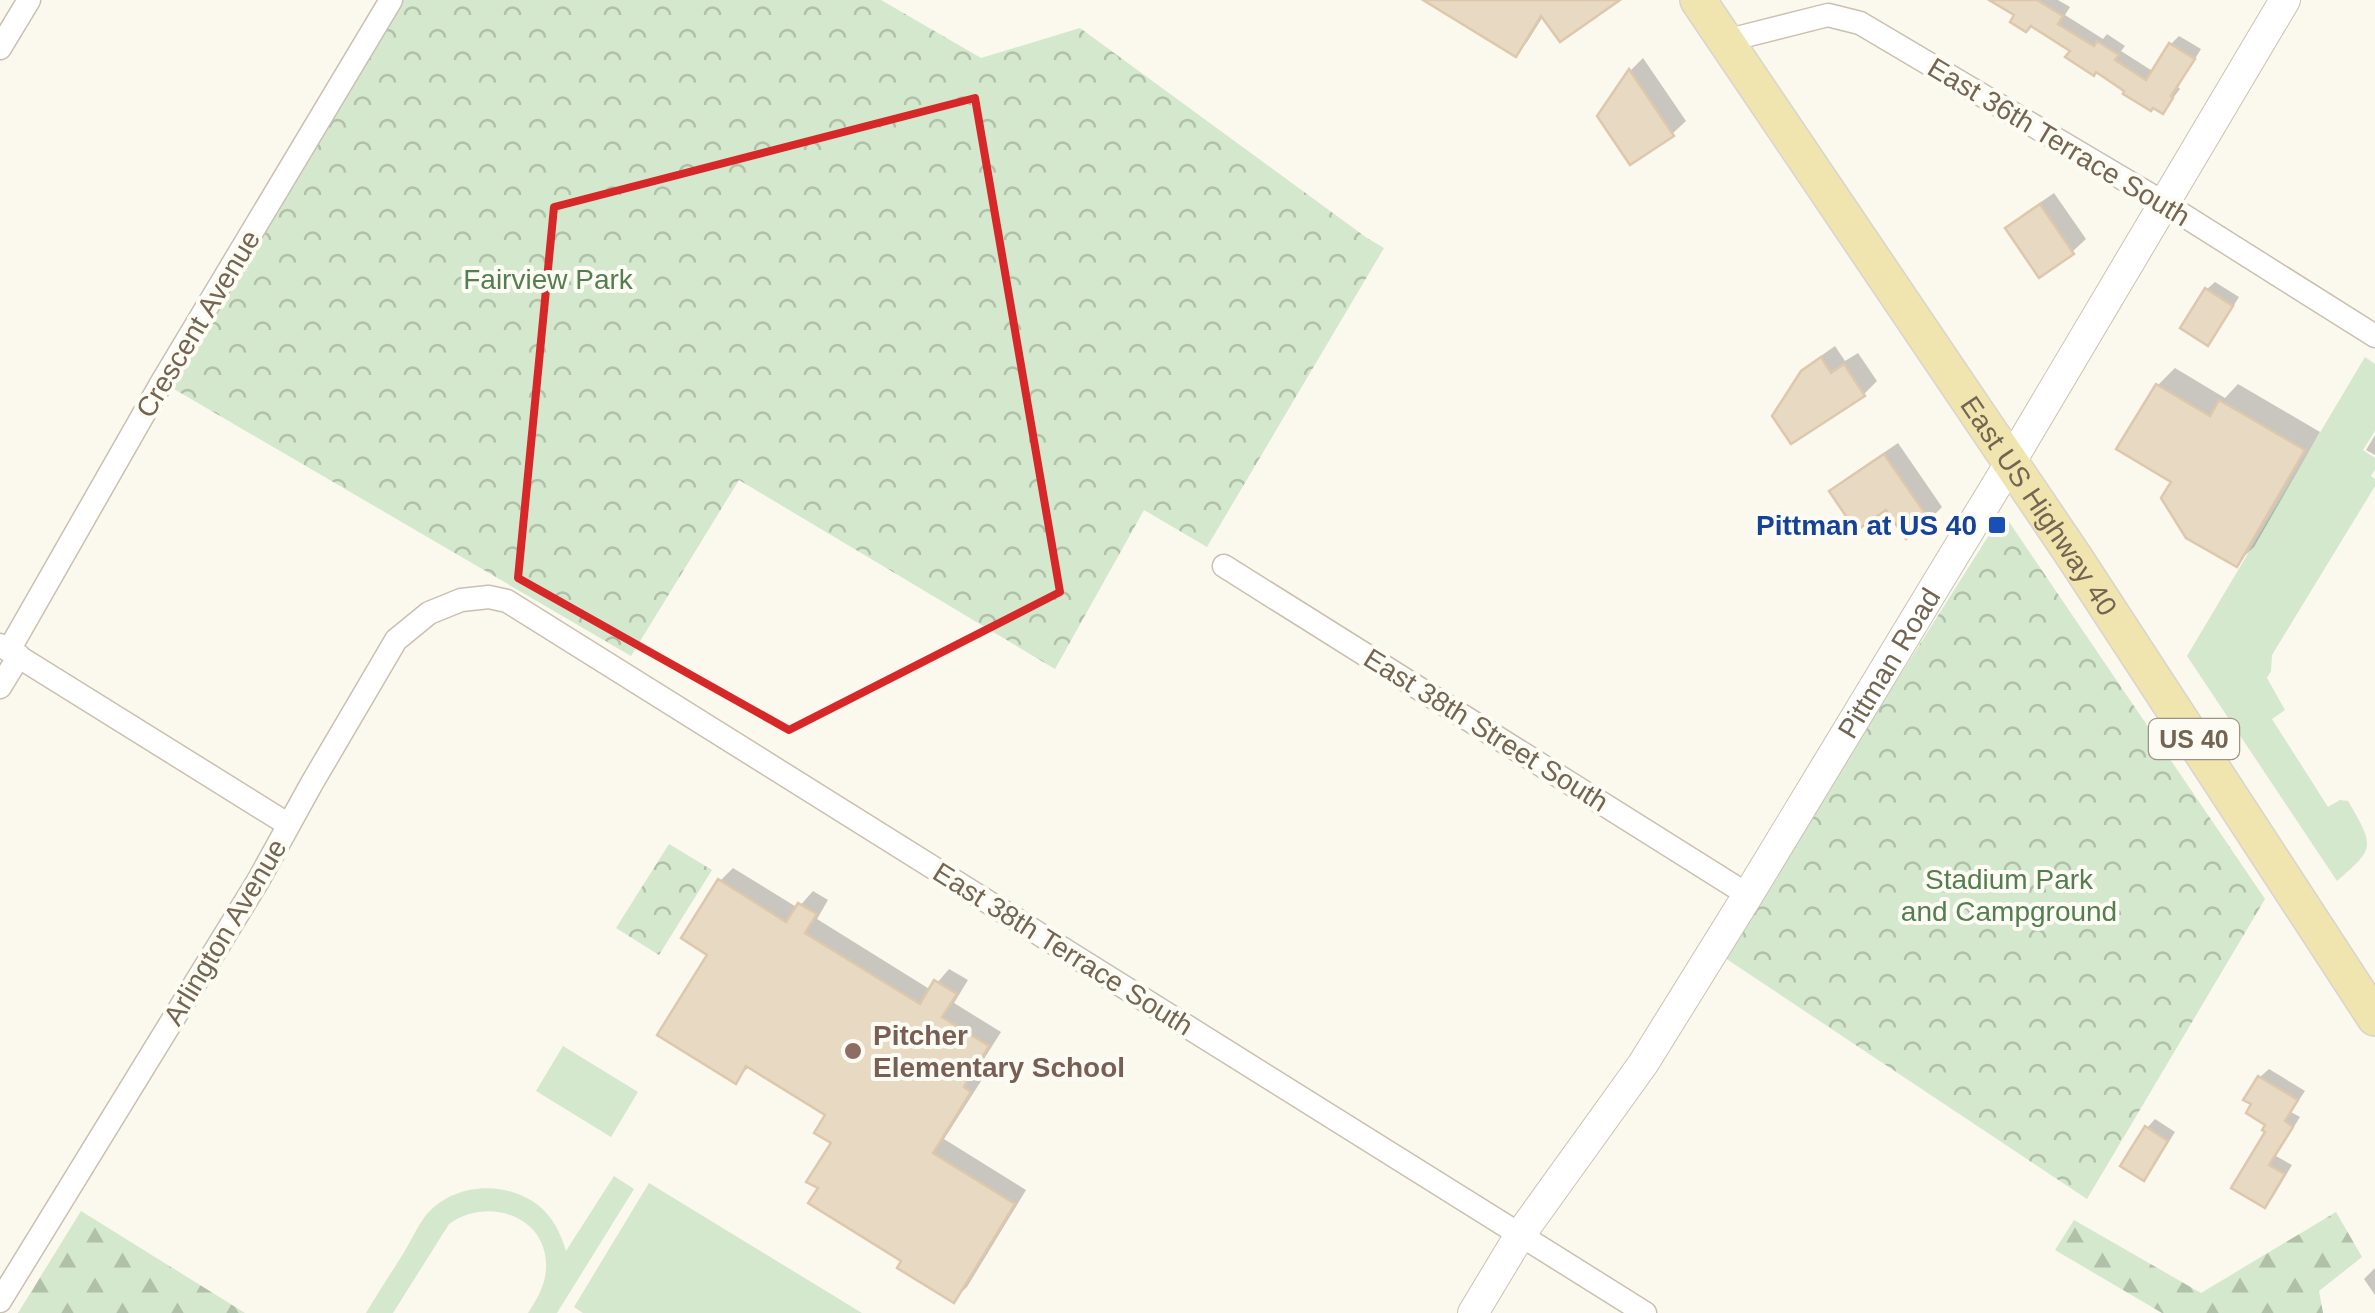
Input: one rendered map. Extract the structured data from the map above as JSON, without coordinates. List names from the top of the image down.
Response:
{
  "streets": {
    "main road": ["East US Highway 40", "US 40"],
    "street": [
      "East 36th Terrace South",
      "Crescent Avenue",
      "Pittman Road",
      "East 38th Street South",
      "Arlington Avenue",
      "East 38th Terrace South"
    ]
  },
  "crossings": [
    ["East 36th Terrace South", "East US Highway 40"],
    ["East 36th Terrace South", "Pittman Road"],
    ["East US Highway 40", "Pittman Road"],
    ["Pittman Road", "East 38th Street South"],
    ["Pittman Road", "East 38th Terrace South"],
    ["Arlington Avenue", "East 38th Terrace South"]
  ],
  "parks": ["Fairview Park", "Stadium Park and Campground"],
  "places": {
    "transit": ["Pittman at US 40"],
    "other": ["Pitcher Elementary School"]
  }
}
